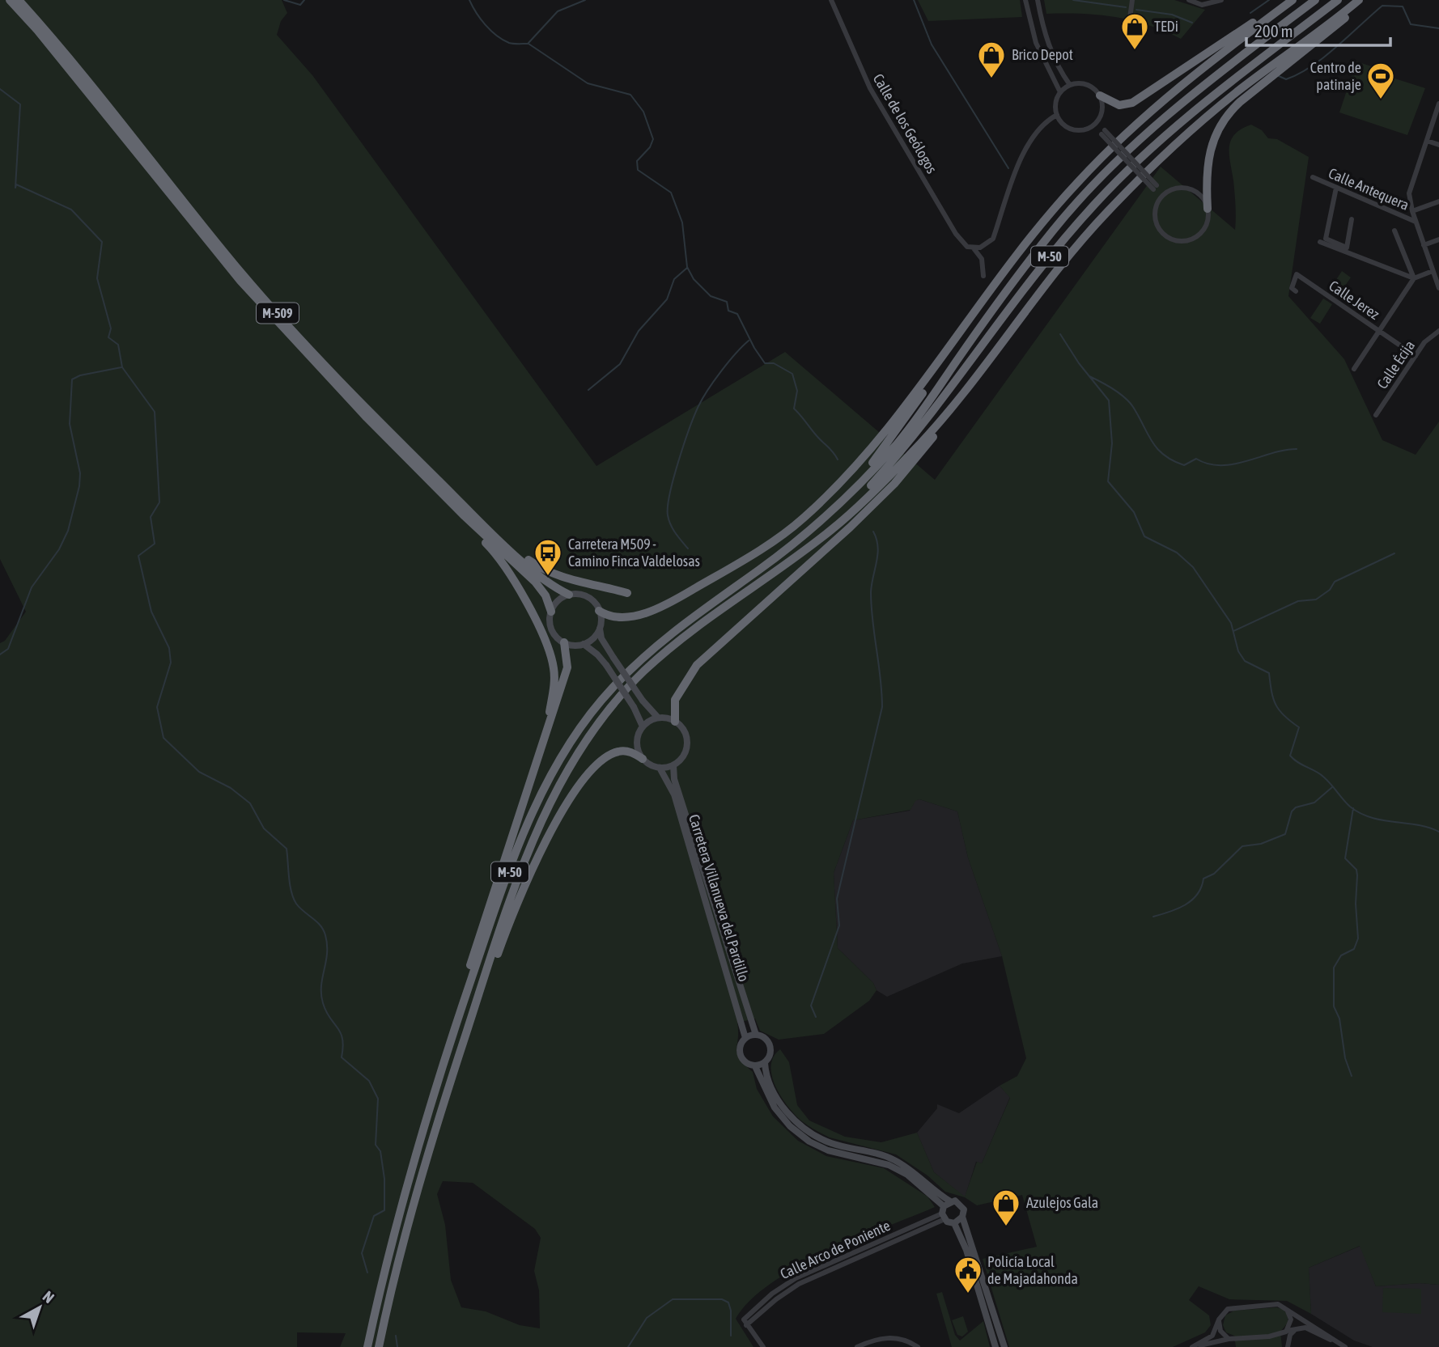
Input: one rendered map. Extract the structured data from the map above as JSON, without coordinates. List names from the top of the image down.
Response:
{
  "streets": {
    "highway": ["M-50", "M-509"],
    "street": [
      "Calle de los Geólogos",
      "Calle Antequera",
      "Calle Jerez",
      "Calle Écija",
      "Carretera Villanueva del Pardillo",
      "Calle Arco de Poniente"
    ]
  },
  "crossings": [
    ["Calle Jerez", "Calle Écija"]
  ],
  "places": {
    "shop": ["TEDi", "Brico Depot", "Azulejos Gala"],
    "sports": ["Centro de patinaje"],
    "bus stop": ["Carretera M509 - Camino Finca Valdelosas"],
    "public building": ["Policía Local de Majadahonda"]
  },
  "scale_bar": "200 m",
  "north": "top right"
}
